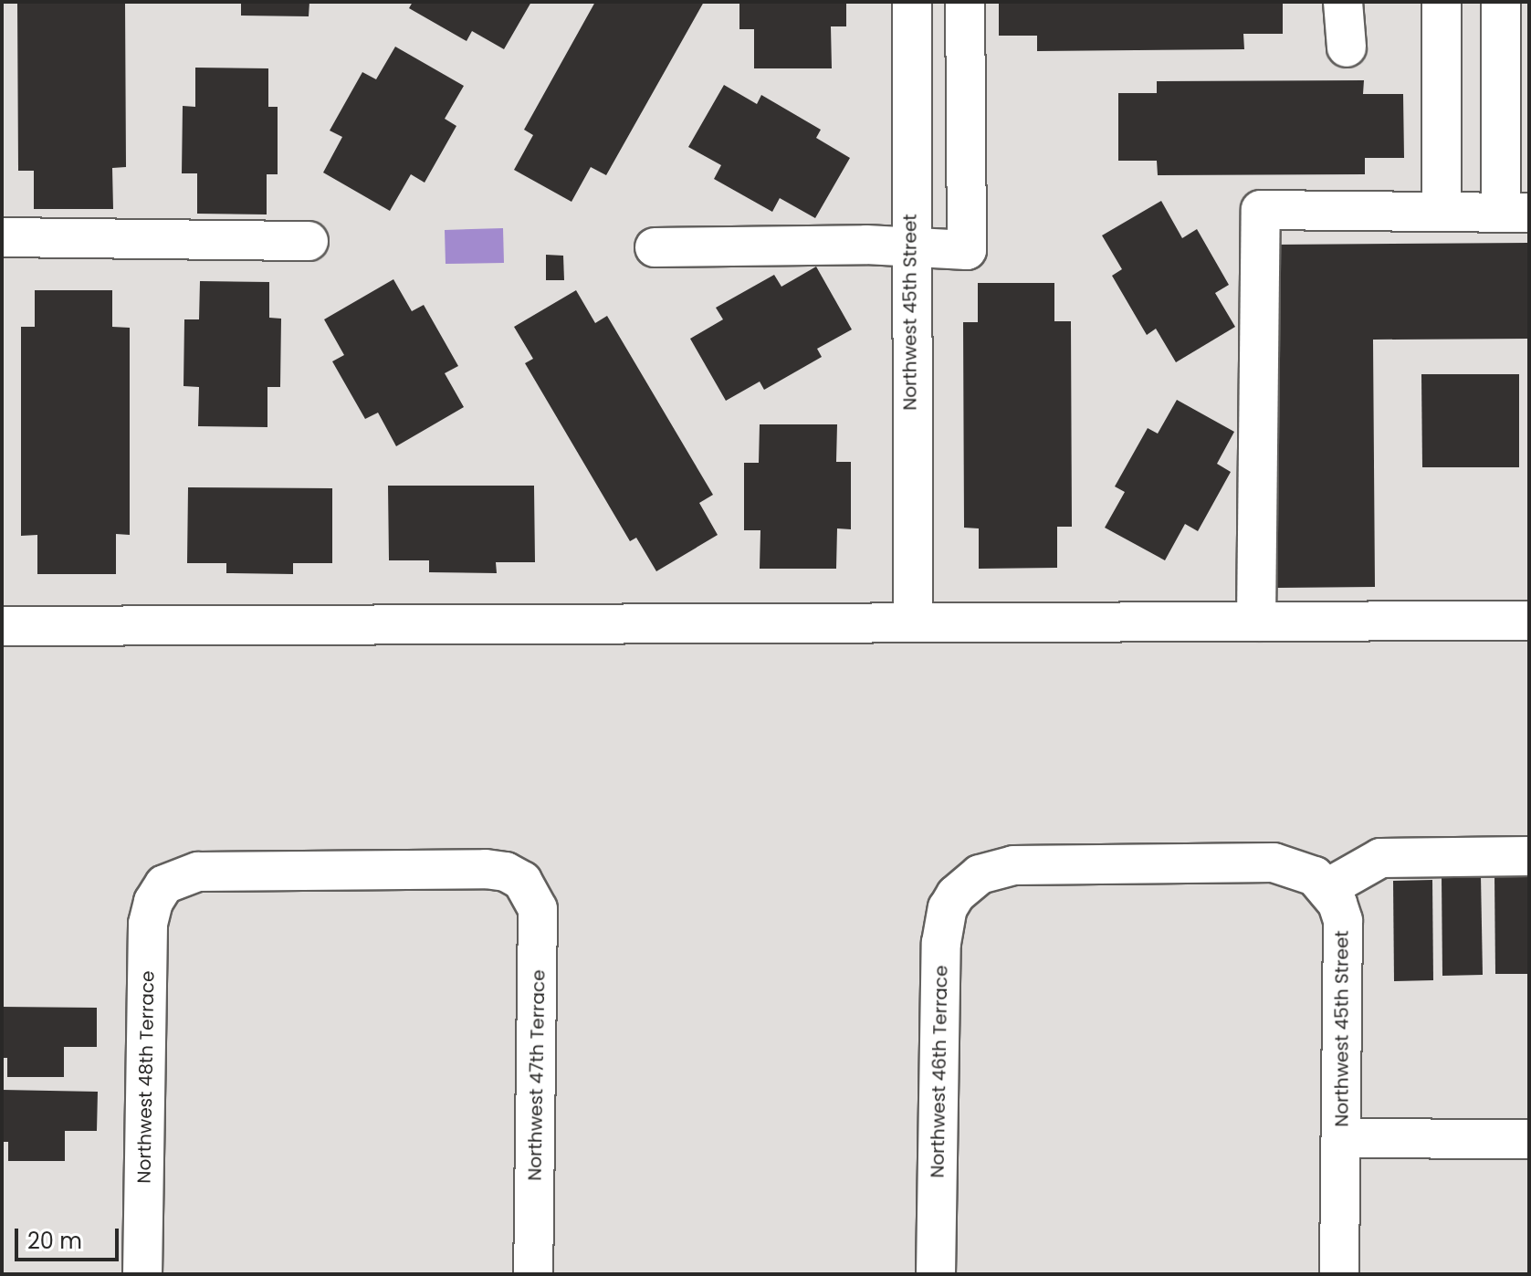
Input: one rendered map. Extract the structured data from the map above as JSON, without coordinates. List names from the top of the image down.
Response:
{
  "streets": {
    "street": [
      "Northwest 45th Street",
      "Northwest 46th Terrace",
      "Northwest 47th Terrace",
      "Northwest 48th Terrace"
    ]
  },
  "crossings": [
    ["Northwest 45th Street", "Northwest 46th Terrace"],
    ["Northwest 47th Terrace", "Northwest 48th Terrace"]
  ],
  "scale_bar": "20 m"
}
